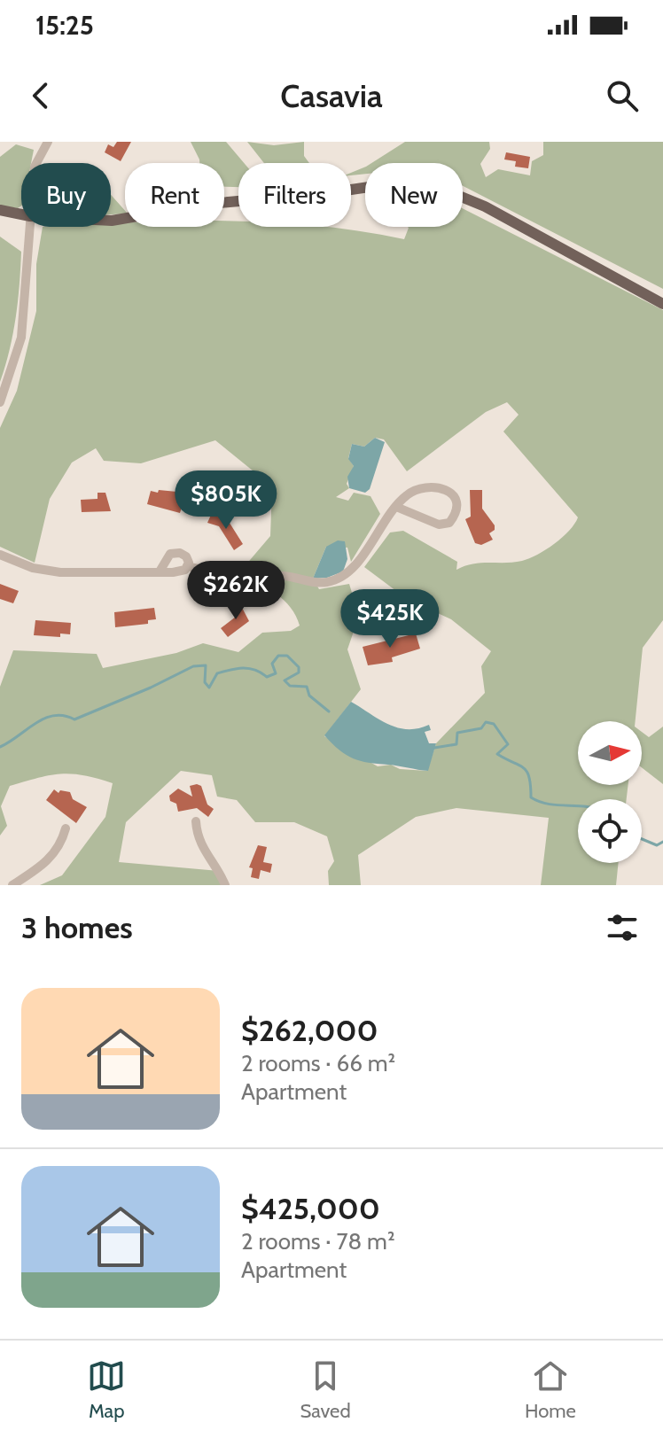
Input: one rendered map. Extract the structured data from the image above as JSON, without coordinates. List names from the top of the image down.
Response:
{
  "north": "right",
  "page": {
    "status": "15:25",
    "header": "Casavia",
    "chip": [
      "Buy",
      "Rent",
      "Filters",
      "New"
    ],
    "price": ["$805K", "$262K", "$425K"],
    "heading": "3 homes",
    "list": [
      {
        "name": "$262,000",
        "note": "2 rooms · 66 m² · Apartment"
      },
      {
        "name": "$425,000",
        "note": "2 rooms · 78 m² · Apartment"
      }
    ],
    "tabs": ["Map", "Saved", "Home"]
  }
}
